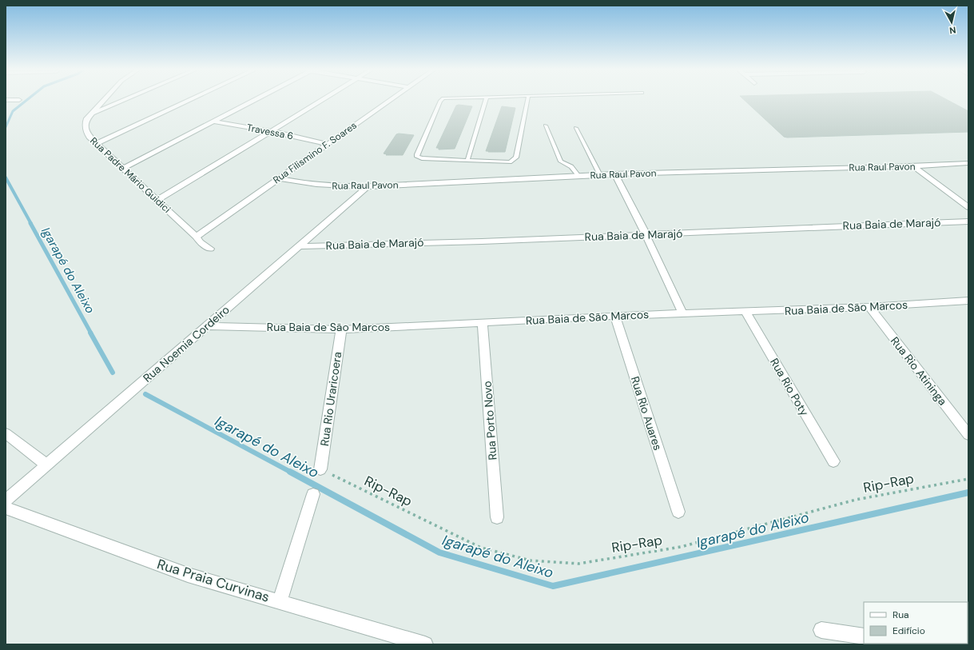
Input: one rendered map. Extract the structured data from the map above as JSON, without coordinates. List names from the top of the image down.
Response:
{
  "streets": {
    "street": [
      "Travessa 6",
      "Rua Filismino F. Soares",
      "Rua Raul Pavon",
      "Rua Padre Mário Guidici",
      "Rua Baia de Marajó",
      "Rua Baia de São Marcos",
      "Rua Noemia Cordeiro",
      "Rua Rio Atininga",
      "Rua Rio Poty",
      "Rua Rio Uraricoera",
      "Rua Rio Auares",
      "Rua Porto Novo",
      "Rua Praia Curvinas"
    ],
    "path": ["Rip-Rap"]
  },
  "crossings": [
    ["Travessa 6", "Rua Filismino F. Soares"],
    ["Rua Filismino F. Soares", "Rua Raul Pavon"],
    ["Rua Filismino F. Soares", "Rua Padre Mário Guidici"],
    ["Rua Raul Pavon", "Rua Noemia Cordeiro"],
    ["Rua Baia de Marajó", "Rua Noemia Cordeiro"],
    ["Rua Baia de São Marcos", "Rua Noemia Cordeiro"],
    ["Rua Baia de São Marcos", "Rua Rio Atininga"],
    ["Rua Baia de São Marcos", "Rua Rio Poty"],
    ["Rua Baia de São Marcos", "Rua Rio Uraricoera"],
    ["Rua Baia de São Marcos", "Rua Rio Auares"],
    ["Rua Baia de São Marcos", "Rua Porto Novo"],
    ["Rua Rio Uraricoera", "Rip-Rap"]
  ],
  "water": ["Igarapé do Aleixo"],
  "legend": ["Rua", "Edifício"],
  "north": "bottom"
}
